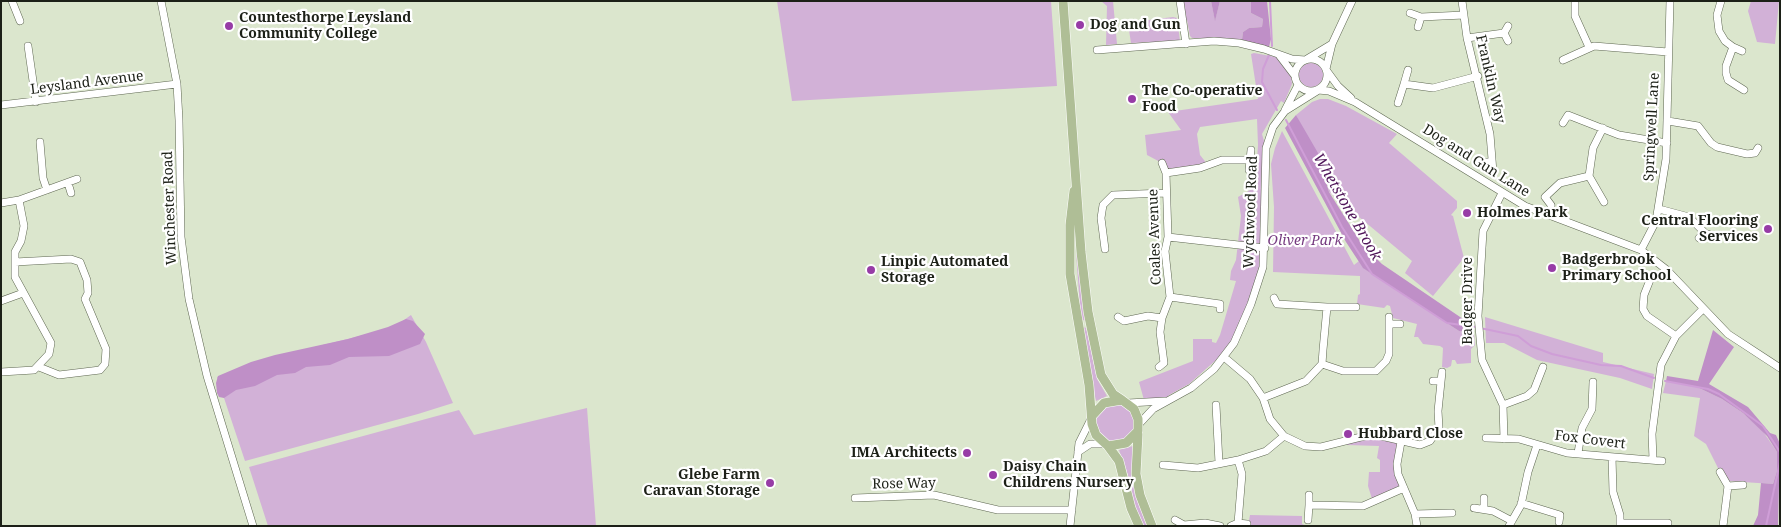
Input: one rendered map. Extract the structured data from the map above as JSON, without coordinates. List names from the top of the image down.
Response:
{
  "streets": {
    "street": [
      "Franklin Way",
      "Leysland Avenue",
      "Springwell Lane",
      "Dog and Gun Lane",
      "Winchester Road",
      "Wychwood Road",
      "Coales Avenue",
      "Badger Drive",
      "Fox Covert",
      "Rose Way"
    ]
  },
  "crossings": [
    ["Leysland Avenue", "Winchester Road"],
    ["Springwell Lane", "Dog and Gun Lane"],
    ["Dog and Gun Lane", "Wychwood Road"],
    ["Dog and Gun Lane", "Badger Drive"],
    ["Badger Drive", "Fox Covert"]
  ],
  "water": ["Whetstone Brook"],
  "parks": ["Oliver Park"],
  "places": [
    "Dog and Gun",
    "Countesthorpe Leysland Community College",
    "The Co-operative Food",
    "Holmes Park",
    "Central Flooring Services",
    "Badgerbrook Primary School",
    "Linpic Automated Storage",
    "Hubbard Close",
    "IMA Architects",
    "Daisy Chain Childrens Nursery",
    "Glebe Farm Caravan Storage"
  ]
}
